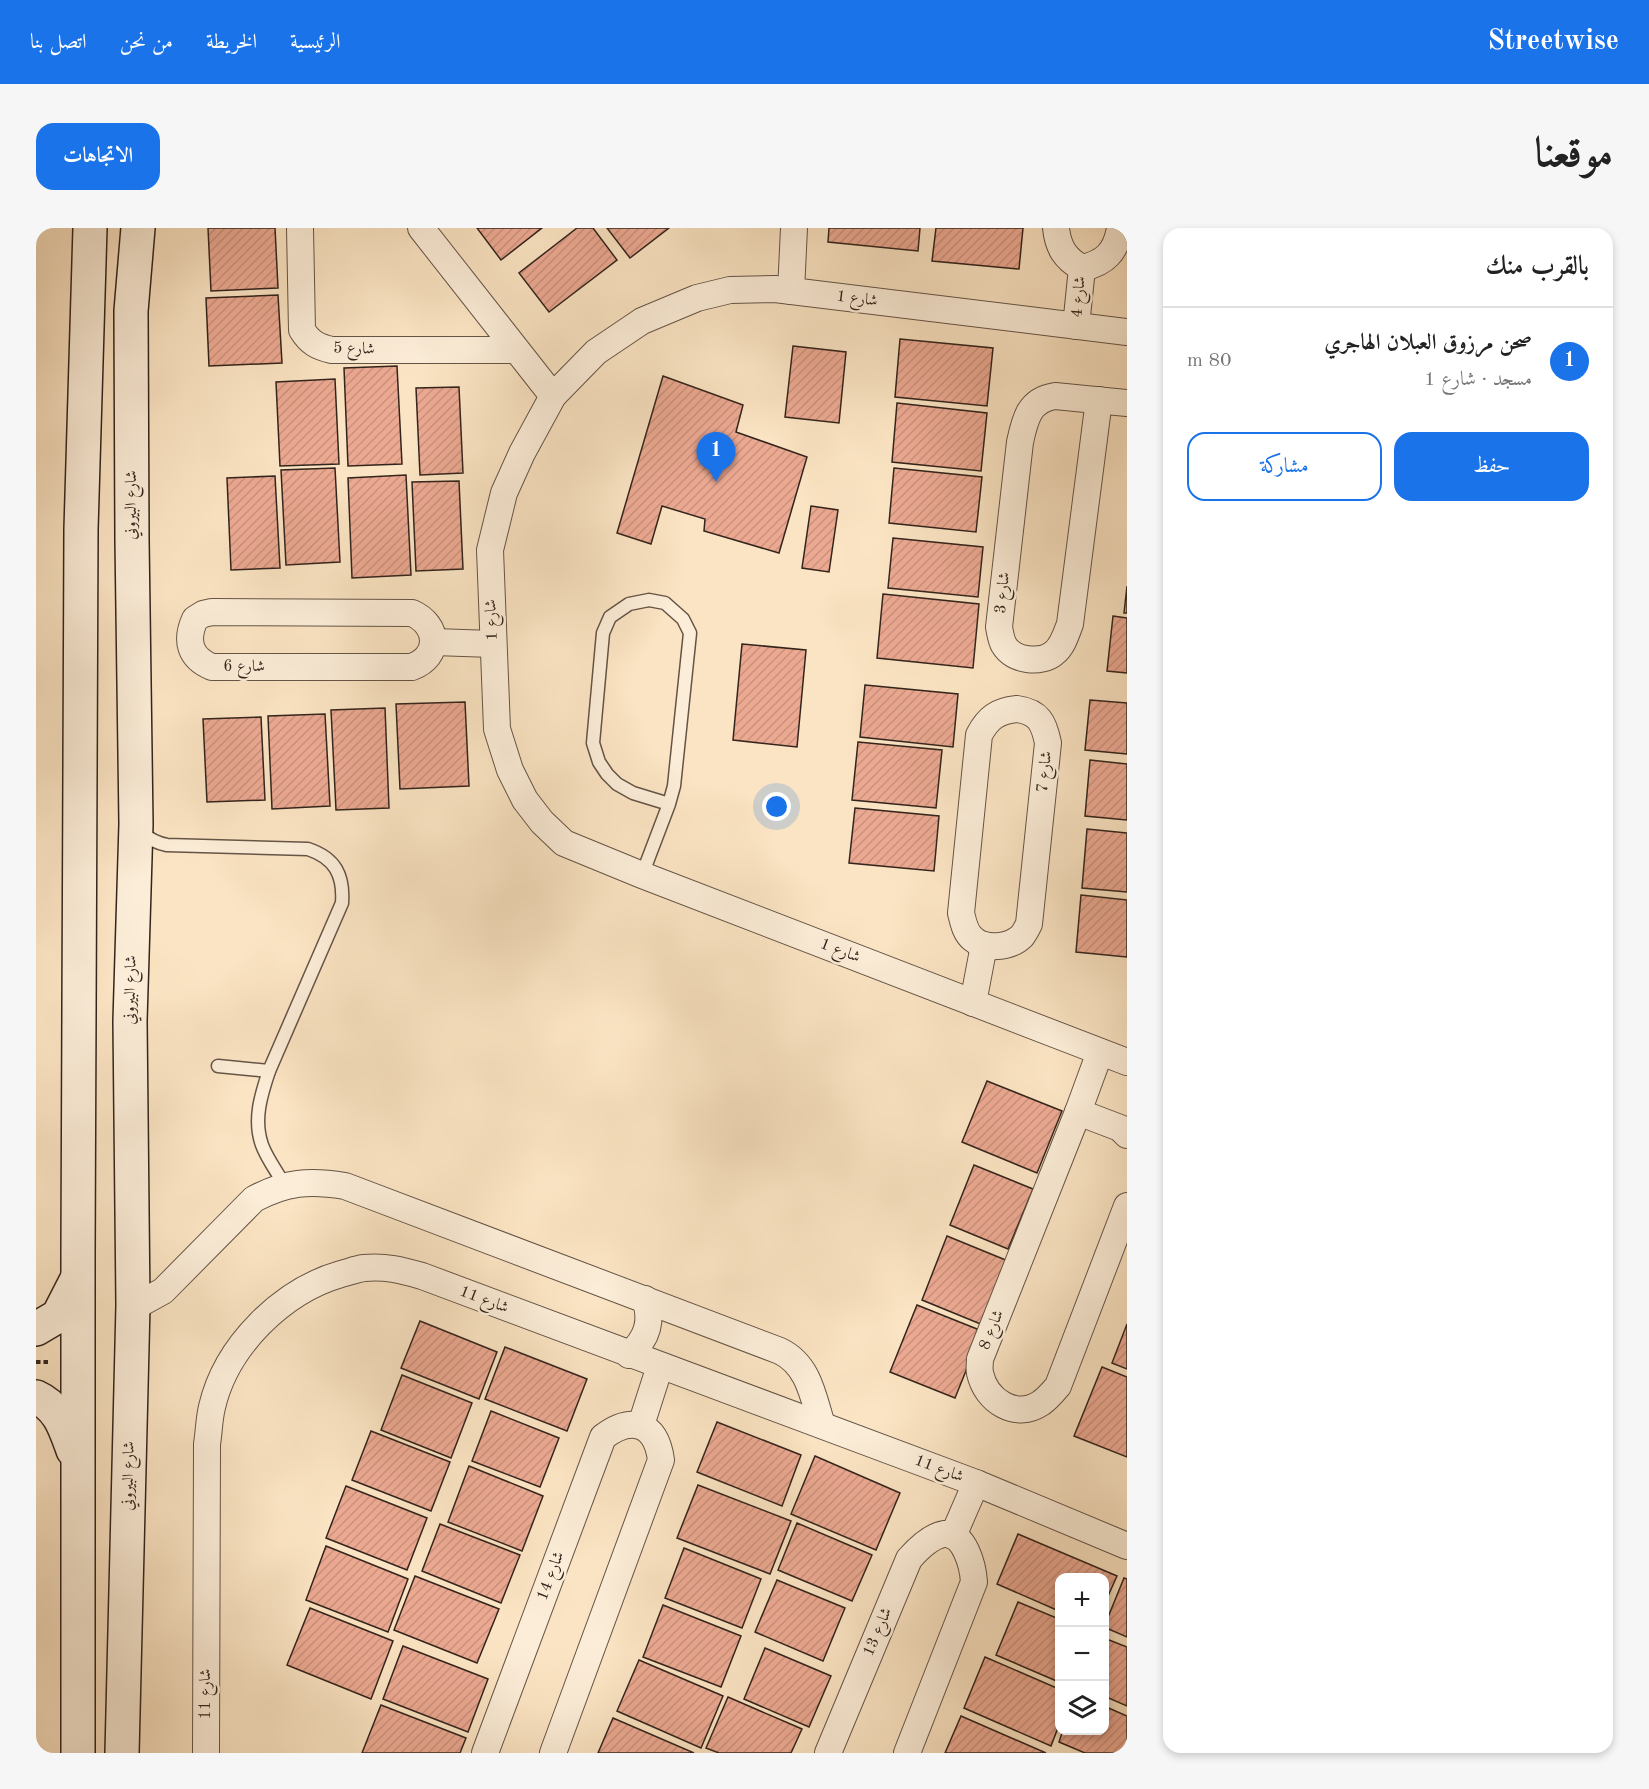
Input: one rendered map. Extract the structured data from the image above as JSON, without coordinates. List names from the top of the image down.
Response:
{
  "streets": {
    "street": [
      "شارع 4",
      "شارع 1",
      "شارع 5",
      "شارع البيروني",
      "شارع 3",
      "شارع 6",
      "شارع 7",
      "شارع 11",
      "شارع 8",
      "شارع 14",
      "شارع 13"
    ]
  },
  "crossings": [
    ["شارع 4", "شارع 1"],
    ["شارع 1", "شارع 8"]
  ],
  "page": {
    "header": "Streetwise",
    "nav": [
      "الرئيسية",
      "الخريطة",
      "من نحن",
      "اتصل بنا"
    ],
    "title": "موقعنا",
    "buttons": [
      "الاتجاهات",
      ["حفظ", "مشاركة"]
    ],
    "heading": "بالقرب منك",
    "list": [
      {
        "mark": "1",
        "name": "صحن مرزوق العبلان الهاجري",
        "note": "مسجد · شارع 1",
        "value": "80 m"
      }
    ],
    "pins": "1",
    "map_buttons": ["+", "−"]
  }
}
